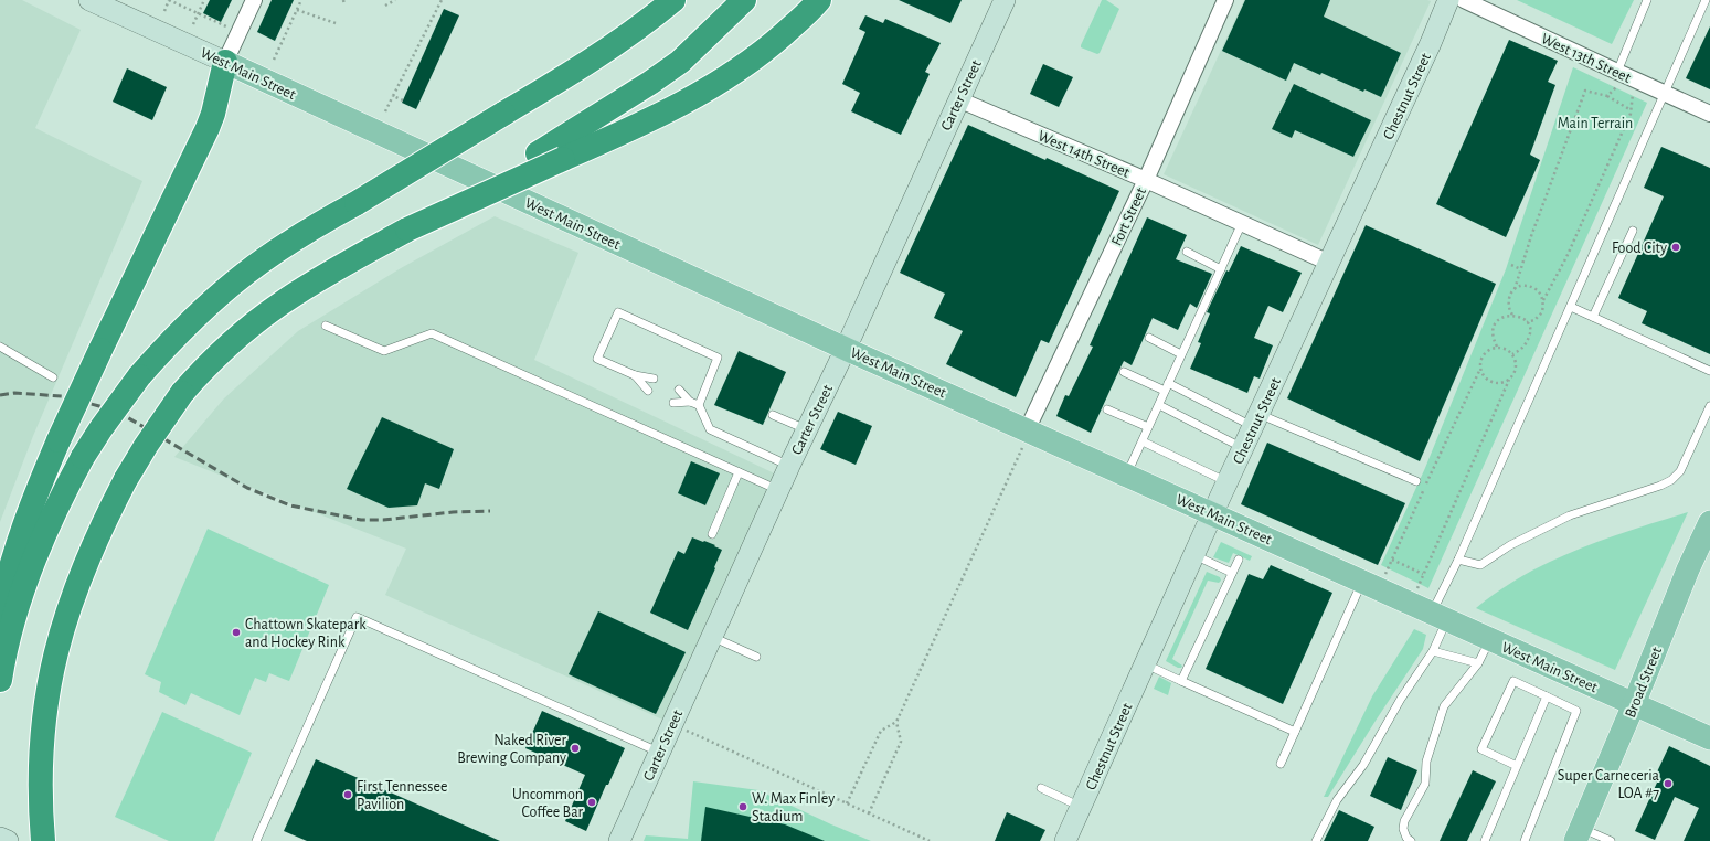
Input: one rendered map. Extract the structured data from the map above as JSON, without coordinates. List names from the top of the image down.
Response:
{
  "streets": {
    "main road": ["West Main Street", "Broad Street"],
    "street": [
      "West 13th Street",
      "Carter Street",
      "Chestnut Street",
      "West 14th Street",
      "Fort Street"
    ]
  },
  "crossings": [
    ["West Main Street", "Carter Street"],
    ["West Main Street", "Chestnut Street"],
    ["West Main Street", "Fort Street"],
    ["West Main Street", "Broad Street"],
    ["Carter Street", "West 14th Street"],
    ["Chestnut Street", "West 14th Street"],
    ["West 14th Street", "Fort Street"]
  ],
  "parks": ["Main Terrain"],
  "places": [
    "Food City",
    "Chattown Skatepark and Hockey Rink",
    "Naked River Brewing Company",
    "Super Carneceria LOA #7",
    "First Tennessee Pavilion",
    "Uncommon Coffee Bar",
    "W. Max Finley Stadium"
  ]
}
